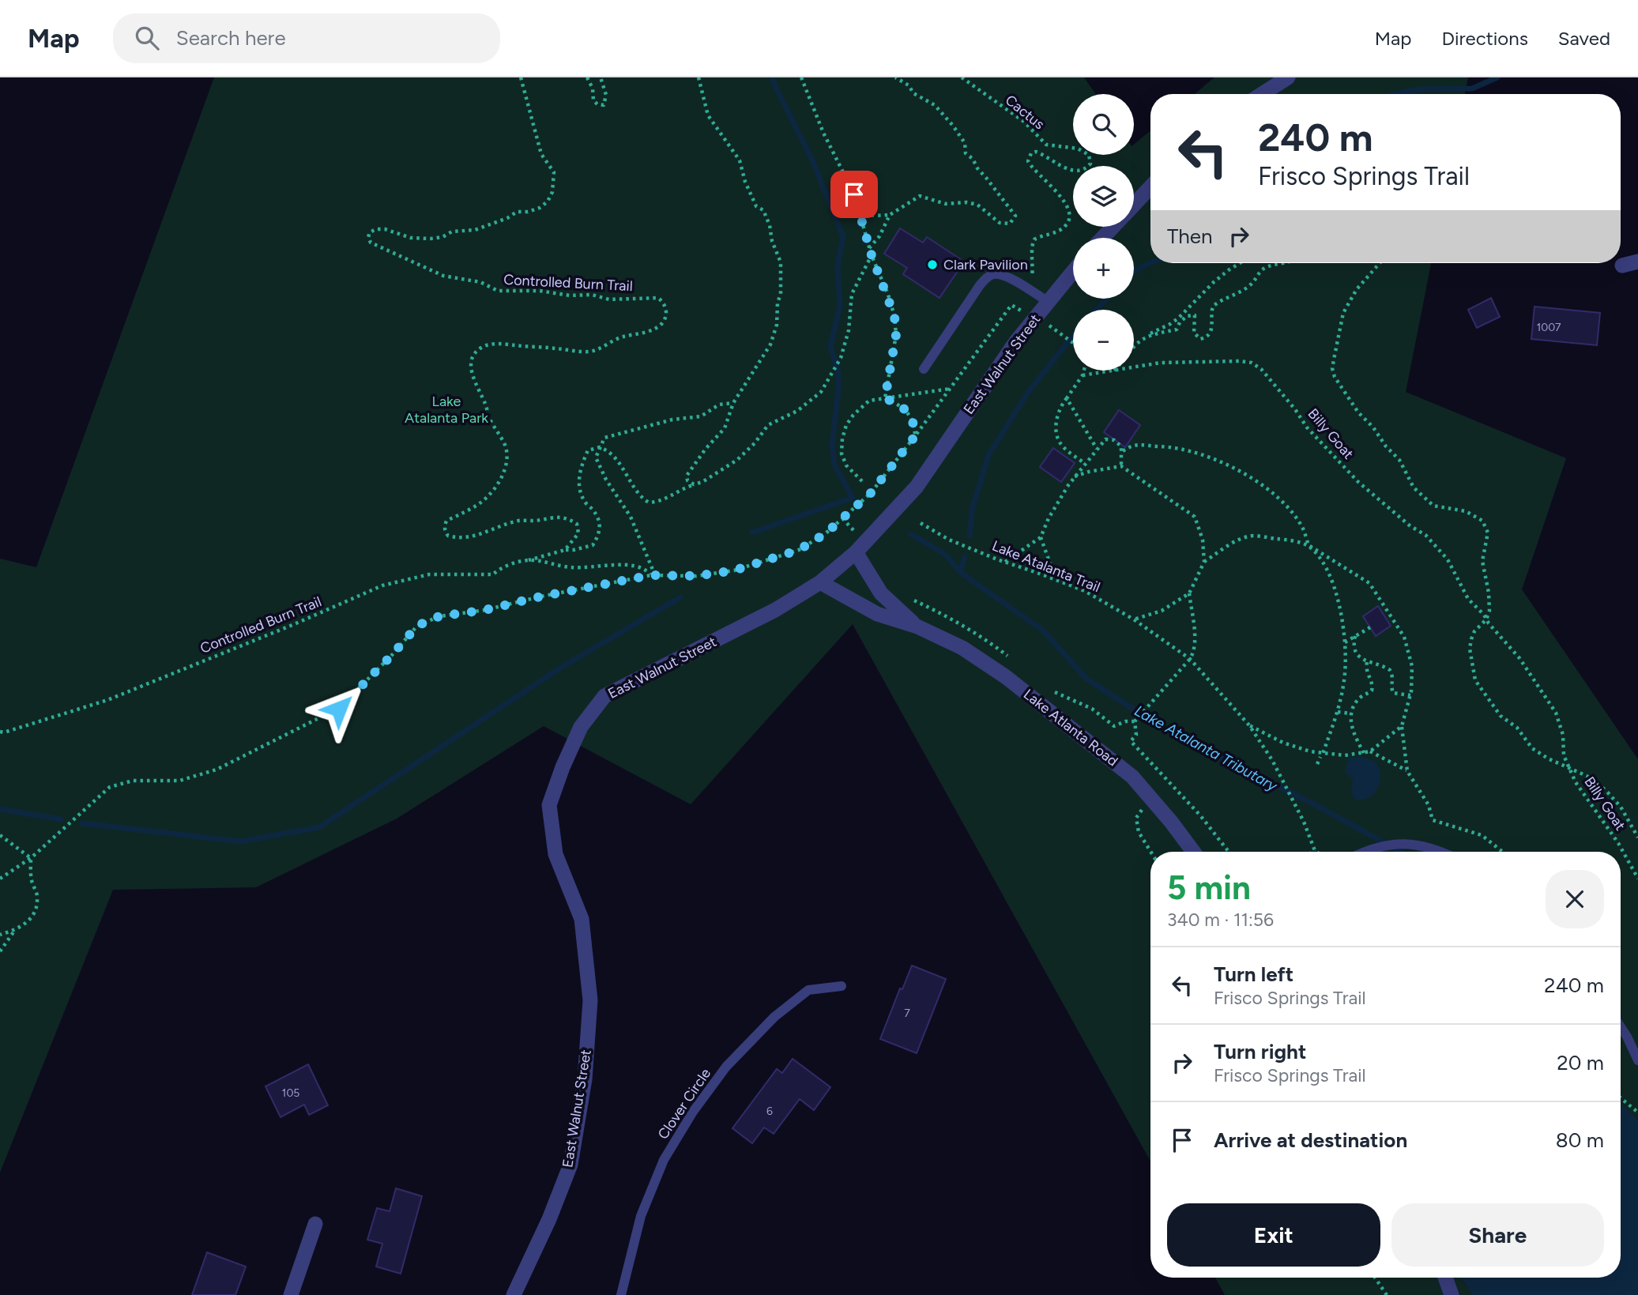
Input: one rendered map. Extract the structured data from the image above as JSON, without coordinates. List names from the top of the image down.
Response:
{
  "streets": {
    "street": ["East Walnut Street", "Lake Atlanta Road"],
    "lane": ["Clover Circle"],
    "path": [
      "Cactus",
      "Controlled Burn Trail",
      "Billy Goat",
      "Lake Atalanta Trail"
    ]
  },
  "crossings": [
    ["East Walnut Street", "Lake Atlanta Road"]
  ],
  "water": ["Lake Atalanta Tributary"],
  "parks": ["Lake Atalanta Park"],
  "places": ["Clark Pavilion"],
  "house_numbers": [
    "1007",
    "7",
    "105",
    "6"
  ],
  "page": {
    "header": "Map",
    "search": "Search here",
    "nav": ["Map", "Directions", "Saved"],
    "map_buttons": ["+", "−"],
    "turn": ["240 m", "Frisco Springs Trail"],
    "then": "Then",
    "heading": ["5 min", "340 m · 11:56"],
    "list": [
      {
        "name": "Turn left",
        "note": "Frisco Springs Trail",
        "value": "240 m"
      },
      {
        "name": "Turn right",
        "note": "Frisco Springs Trail",
        "value": "20 m"
      },
      {
        "name": "Arrive at destination",
        "value": "80 m"
      }
    ],
    "buttons": ["Exit", "Share"]
  }
}
